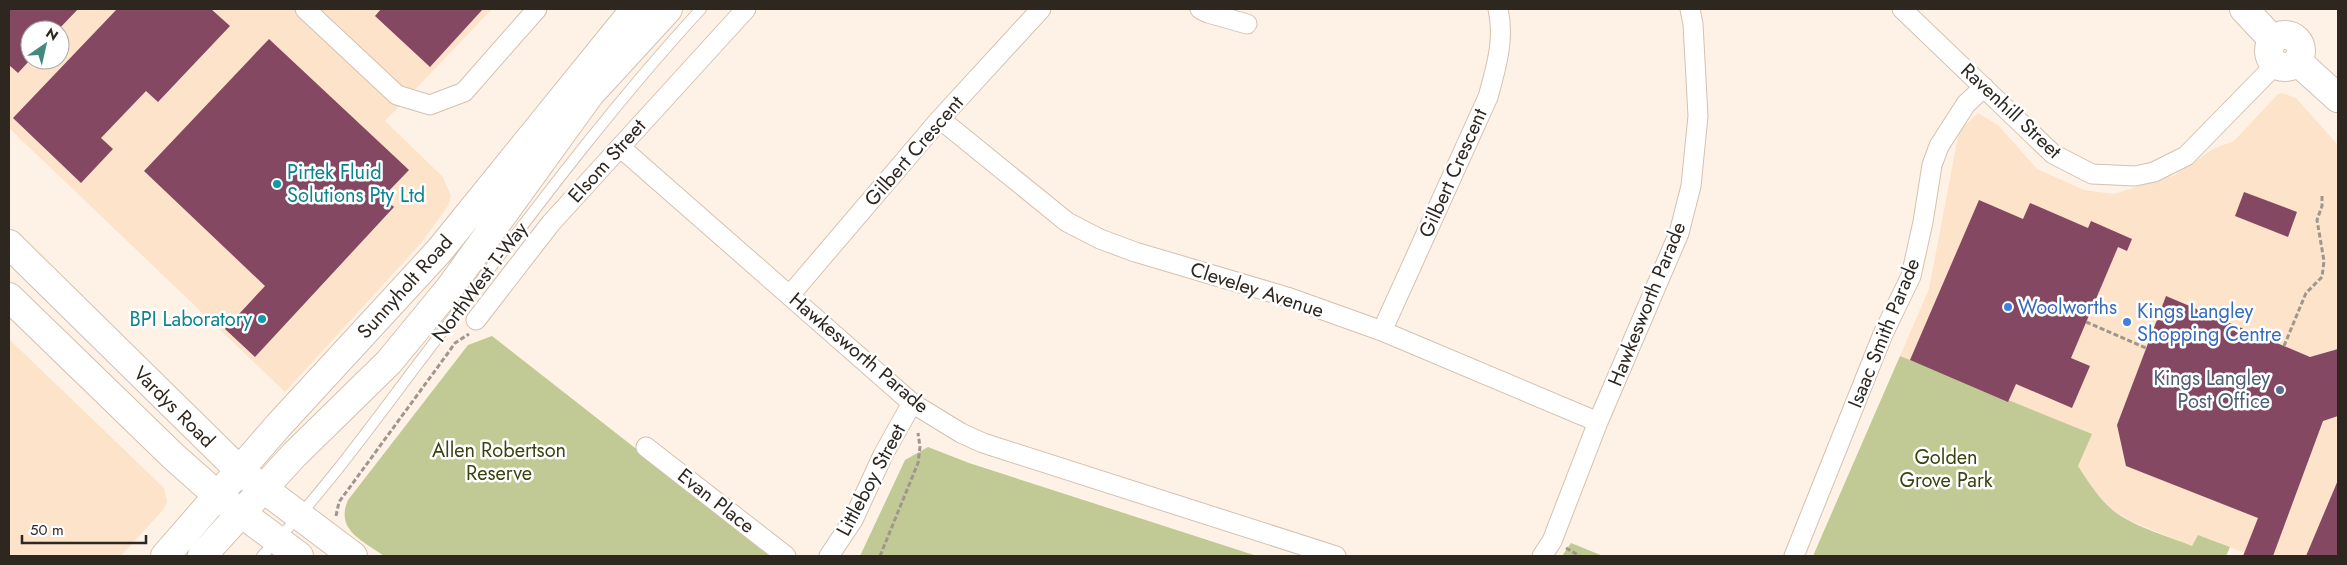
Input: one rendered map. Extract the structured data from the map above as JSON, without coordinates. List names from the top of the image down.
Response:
{
  "streets": {
    "main road": ["Sunnyholt Road", "Vardys Road"],
    "street": [
      "Ravenhill Street",
      "Gilbert Crescent",
      "Elsom Street",
      "Cleveley Avenue",
      "Hawkesworth Parade",
      "Isaac Smith Parade",
      "Littleboy Street",
      "Evan Place"
    ],
    "lane": ["NorthWest T-Way"]
  },
  "crossings": [
    ["Ravenhill Street", "Isaac Smith Parade"],
    ["Gilbert Crescent", "Cleveley Avenue"],
    ["Gilbert Crescent", "Hawkesworth Parade"],
    ["Elsom Street", "Hawkesworth Parade"],
    ["NorthWest T-Way", "Vardys Road"],
    ["Sunnyholt Road", "Vardys Road"],
    ["Cleveley Avenue", "Hawkesworth Parade"],
    ["Hawkesworth Parade", "Littleboy Street"]
  ],
  "parks": ["Allen Robertson Reserve", "Golden Grove Park"],
  "places": [
    "Pirtek Fluid Solutions Pty Ltd",
    "Woolworths",
    "BPI Laboratory",
    "Kings Langley Shopping Centre",
    "Kings Langley Post Office"
  ],
  "scale_bar": "50 m",
  "north": "top right"
}
